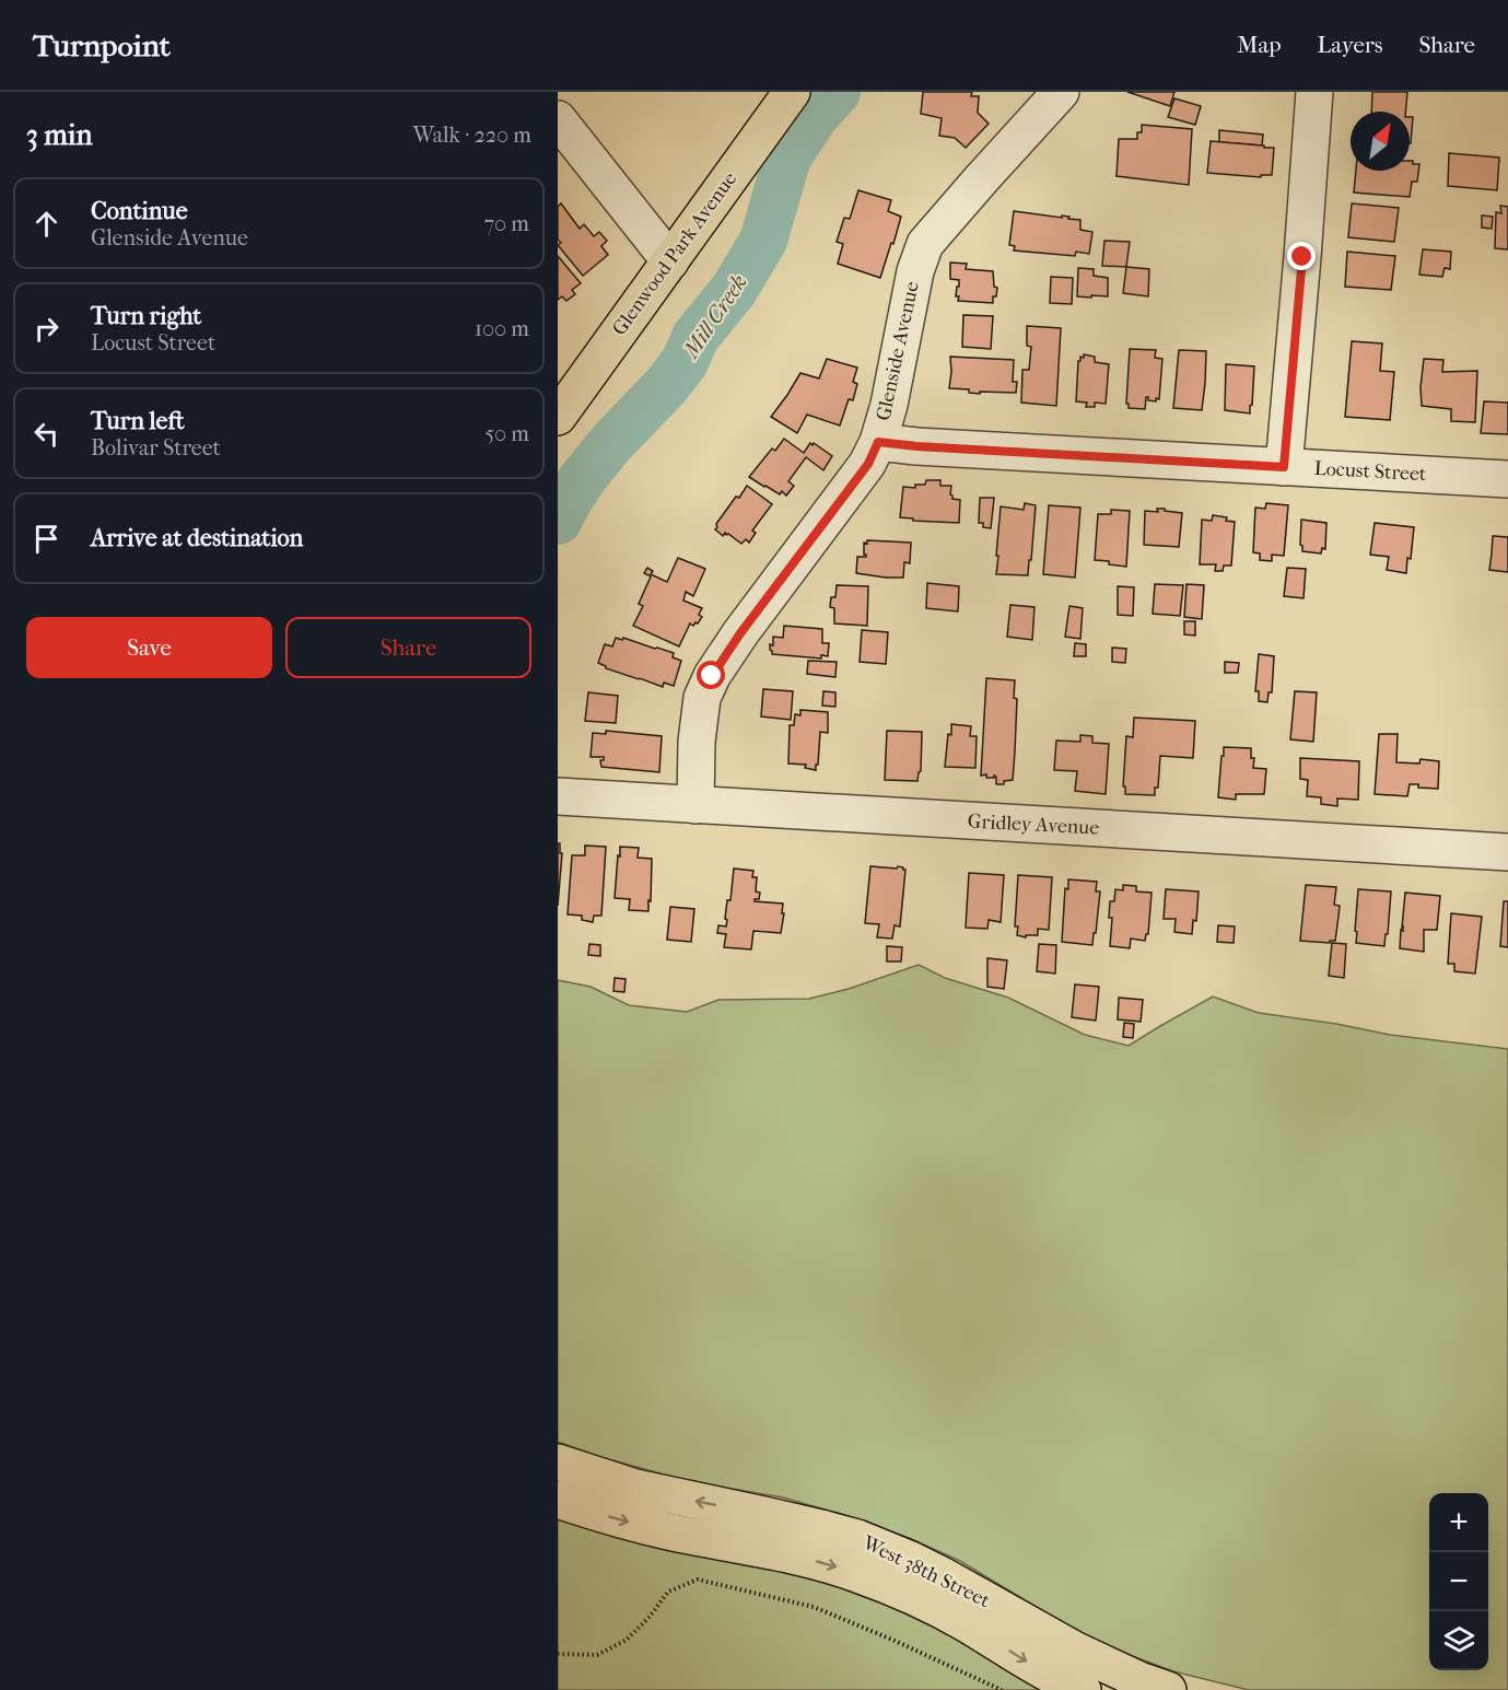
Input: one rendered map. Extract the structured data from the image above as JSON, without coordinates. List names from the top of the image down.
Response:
{
  "streets": {
    "main road": ["Glenwood Park Avenue", "West 38th Street"],
    "street": ["Glenside Avenue", "Locust Street", "Gridley Avenue"]
  },
  "crossings": [
    ["Glenside Avenue", "Locust Street"],
    ["Glenside Avenue", "Gridley Avenue"]
  ],
  "water": ["Mill Creek"],
  "north": "top right",
  "page": {
    "header": "Turnpoint",
    "nav": ["Map", "Layers", "Share"],
    "heading": ["3 min", "Walk · 220 m"],
    "list": [
      ["Continue", "Glenside Avenue", "70 m"],
      ["Turn right", "Locust Street", "100 m"],
      ["Turn left", "Bolivar Street", "50 m"],
      "Arrive at destination"
    ],
    "buttons": ["Save", "Share"],
    "map_buttons": ["+", "−"]
  }
}
